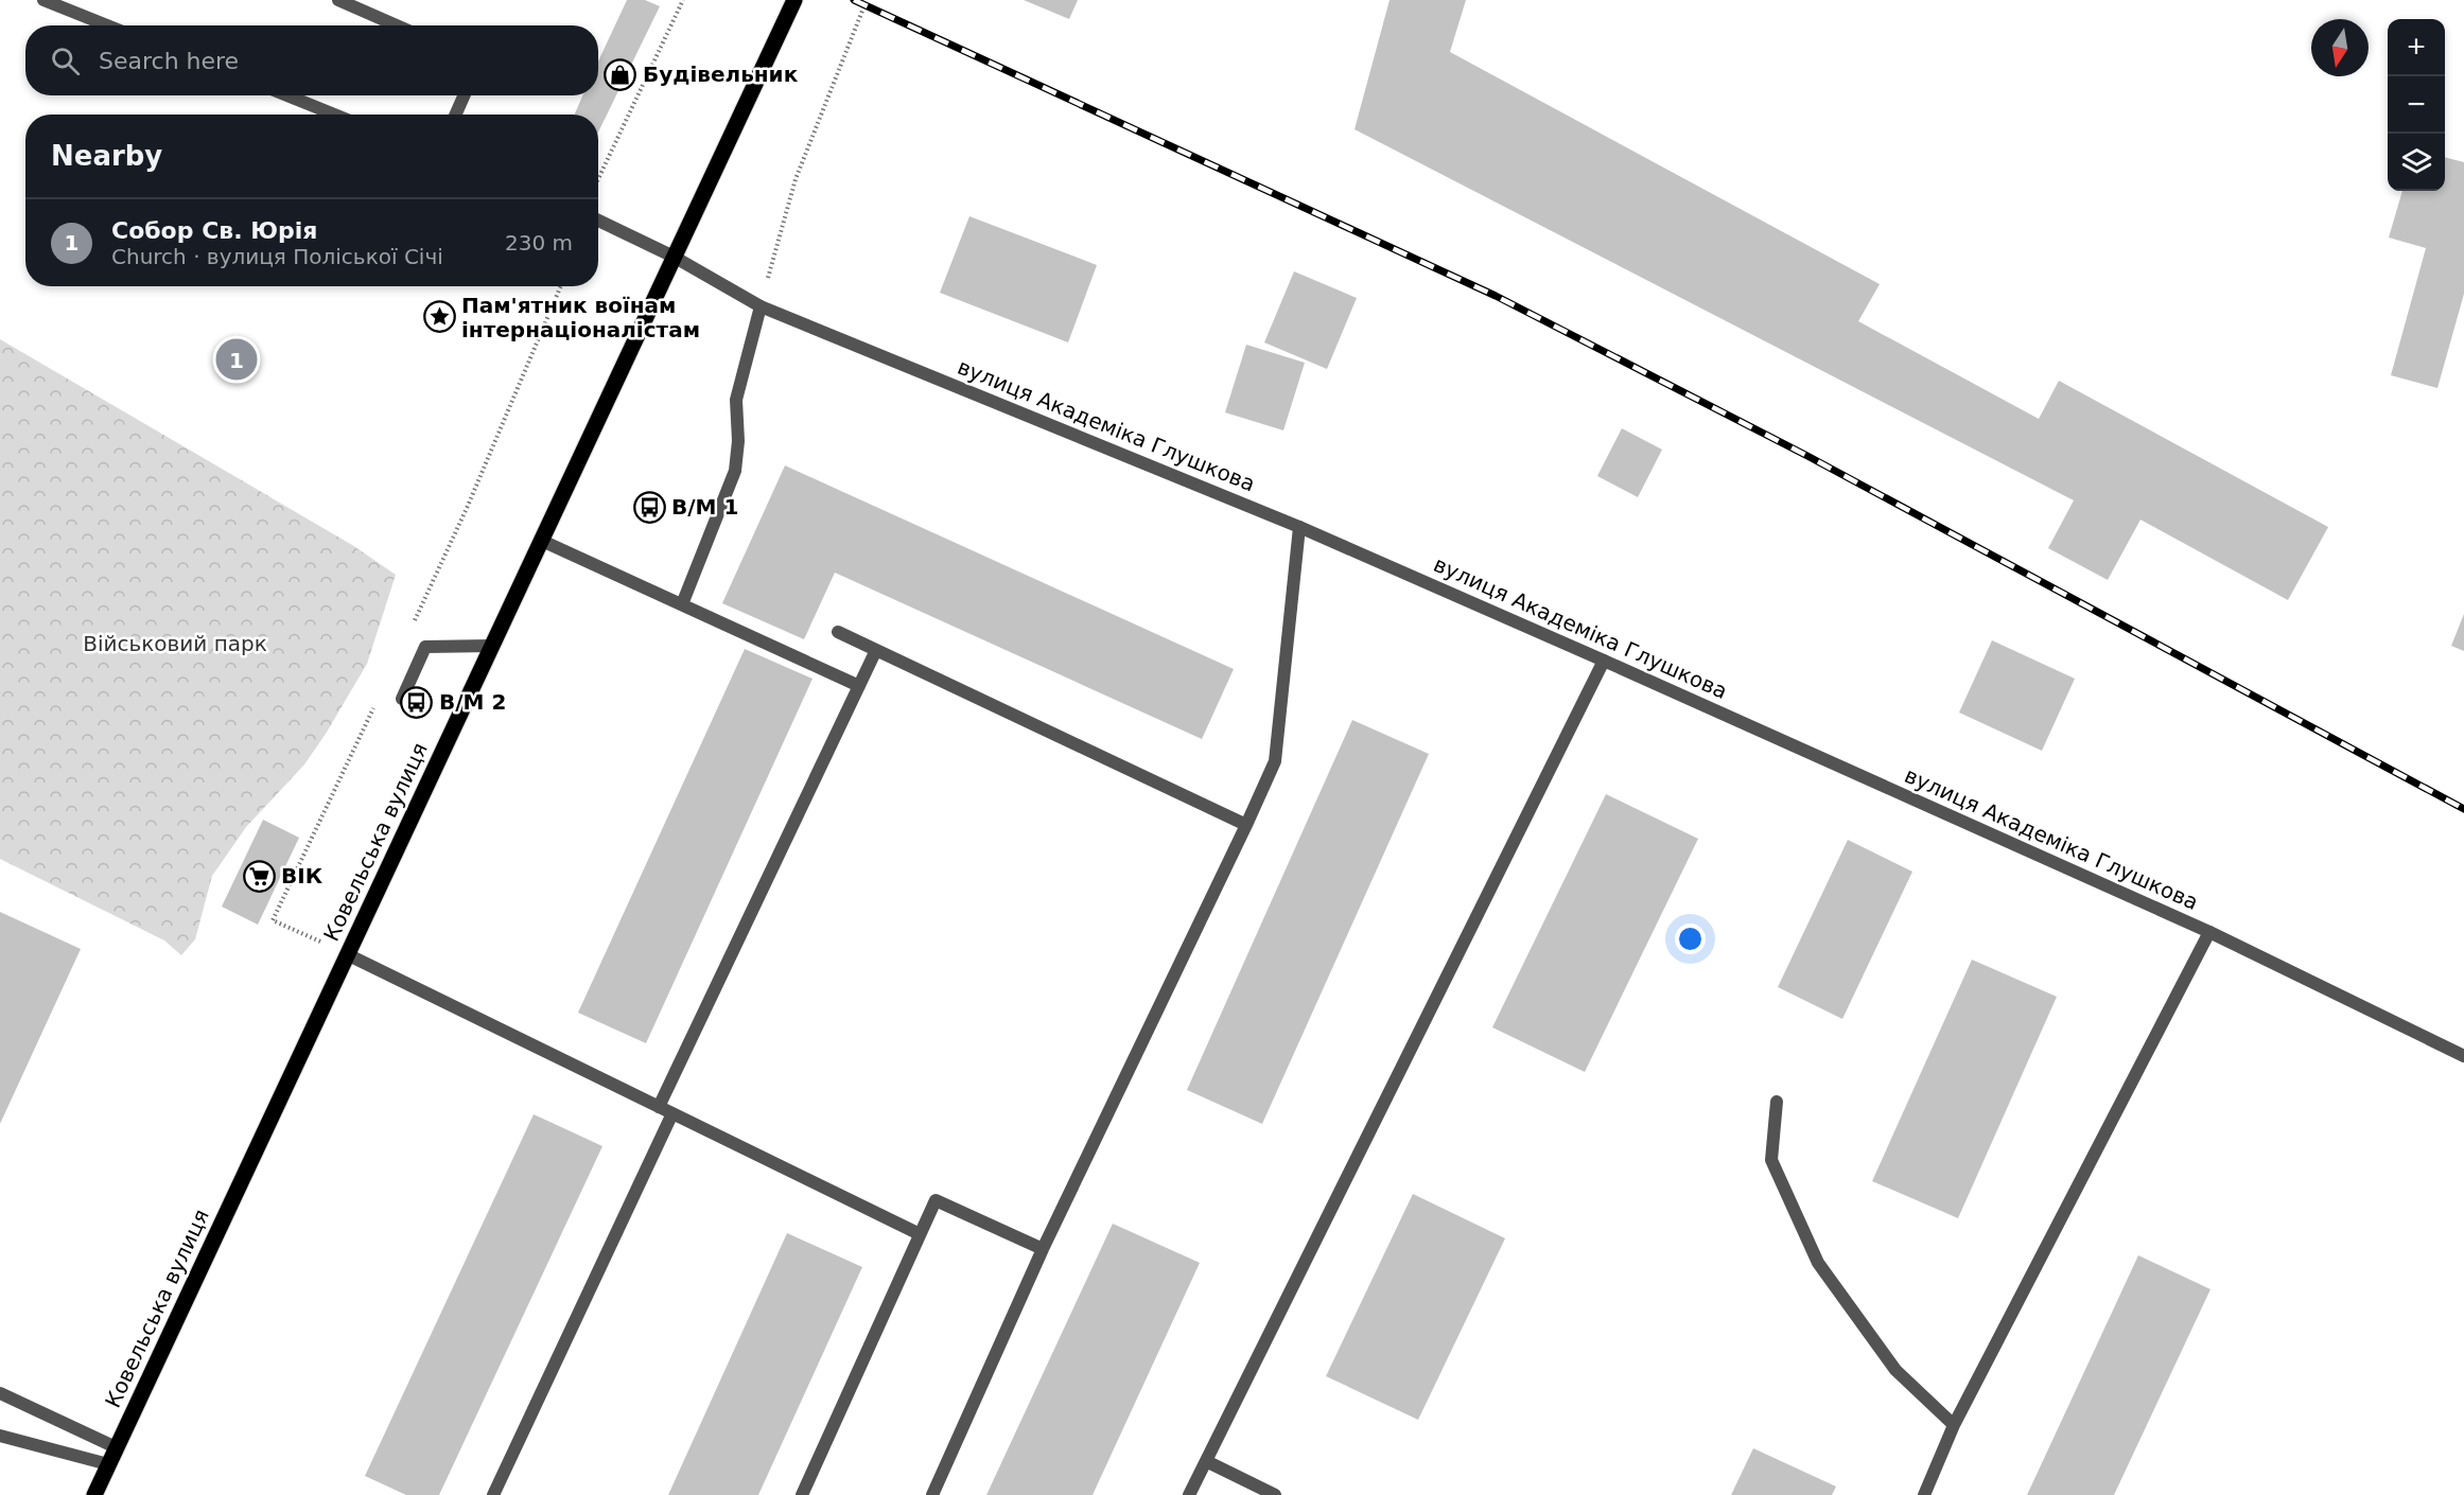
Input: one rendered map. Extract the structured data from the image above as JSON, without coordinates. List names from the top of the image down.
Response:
{
  "streets": {
    "main road": ["Ковельська вулиця"],
    "street": ["вулиця Академіка Глушкова"]
  },
  "crossings": [
    ["вулиця Академіка Глушкова", "Ковельська вулиця"]
  ],
  "parks": ["Військовий парк"],
  "places": {
    "shop": ["Будівельник"],
    "place": ["Пам'ятник воїнам інтернаціоналістам"],
    "bus stop": ["В/М 1", "В/М 2"],
    "supermarket": ["ВІК"]
  },
  "north": "bottom",
  "page": {
    "map_buttons": ["+", "−"],
    "search": "Search here",
    "heading": "Nearby",
    "list": [
      {
        "mark": "1",
        "name": "Собор Св. Юрія",
        "note": "Church · вулиця Поліської Січі",
        "value": "230 m"
      }
    ],
    "pins": "1"
  }
}
